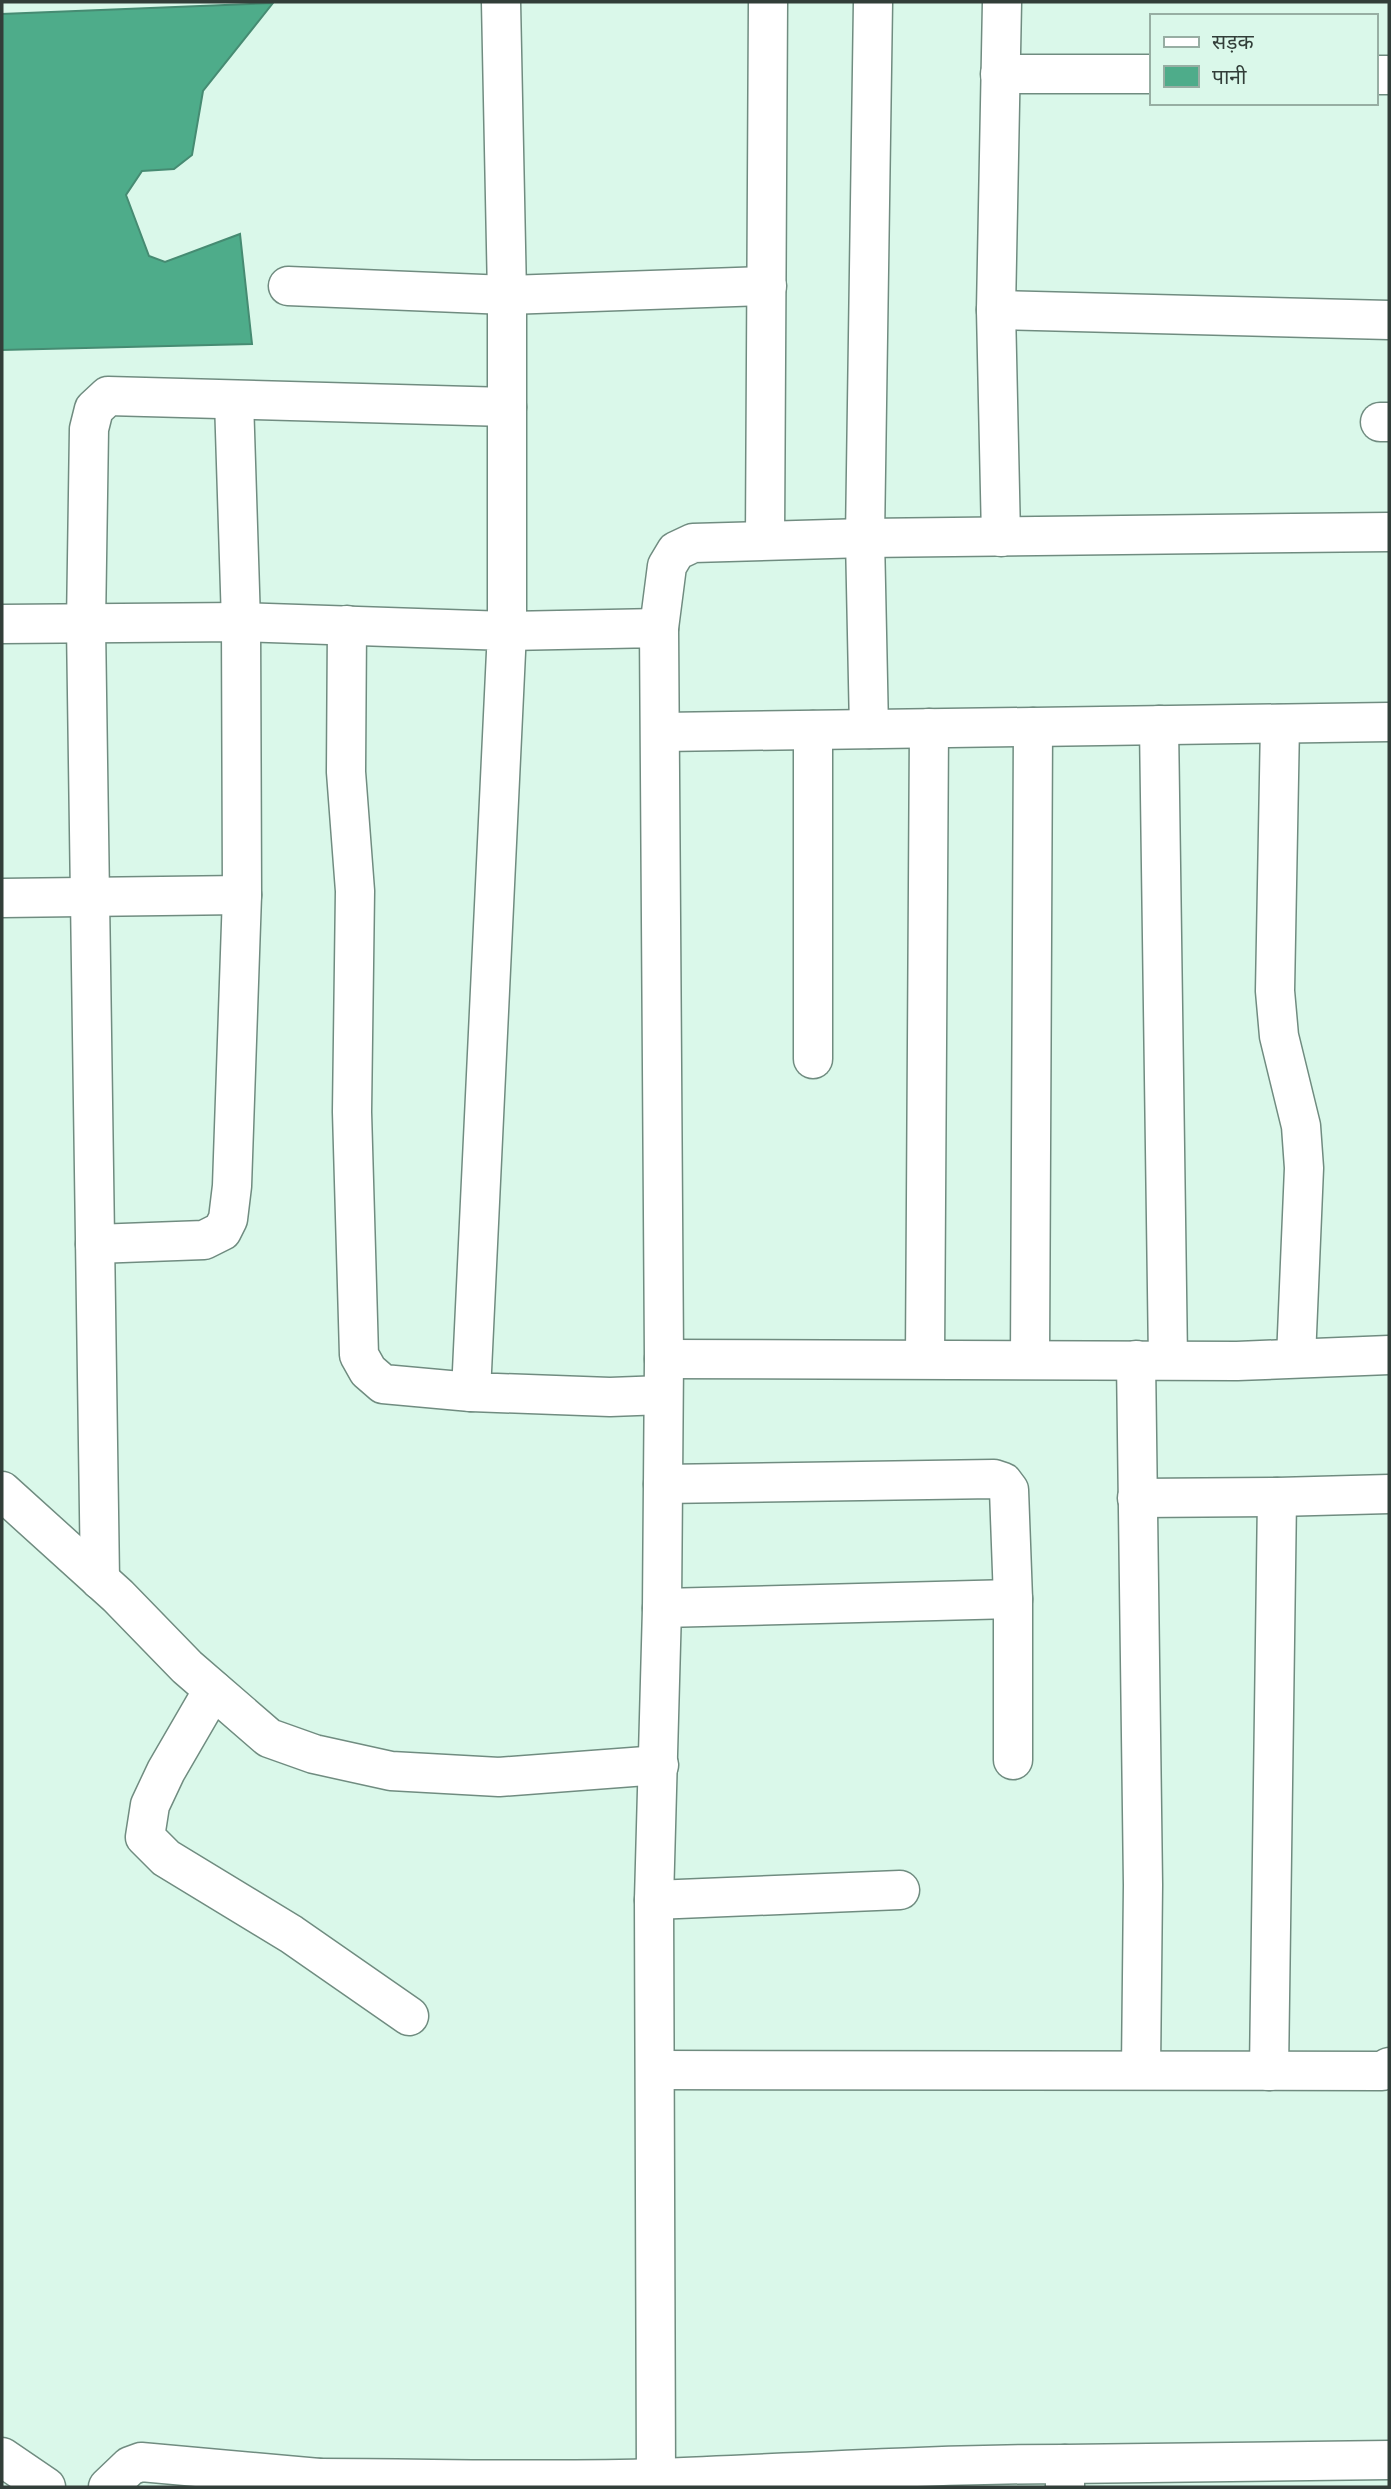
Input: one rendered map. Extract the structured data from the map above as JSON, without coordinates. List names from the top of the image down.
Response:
{
  "legend": ["सड़क", "पानी"]
}
